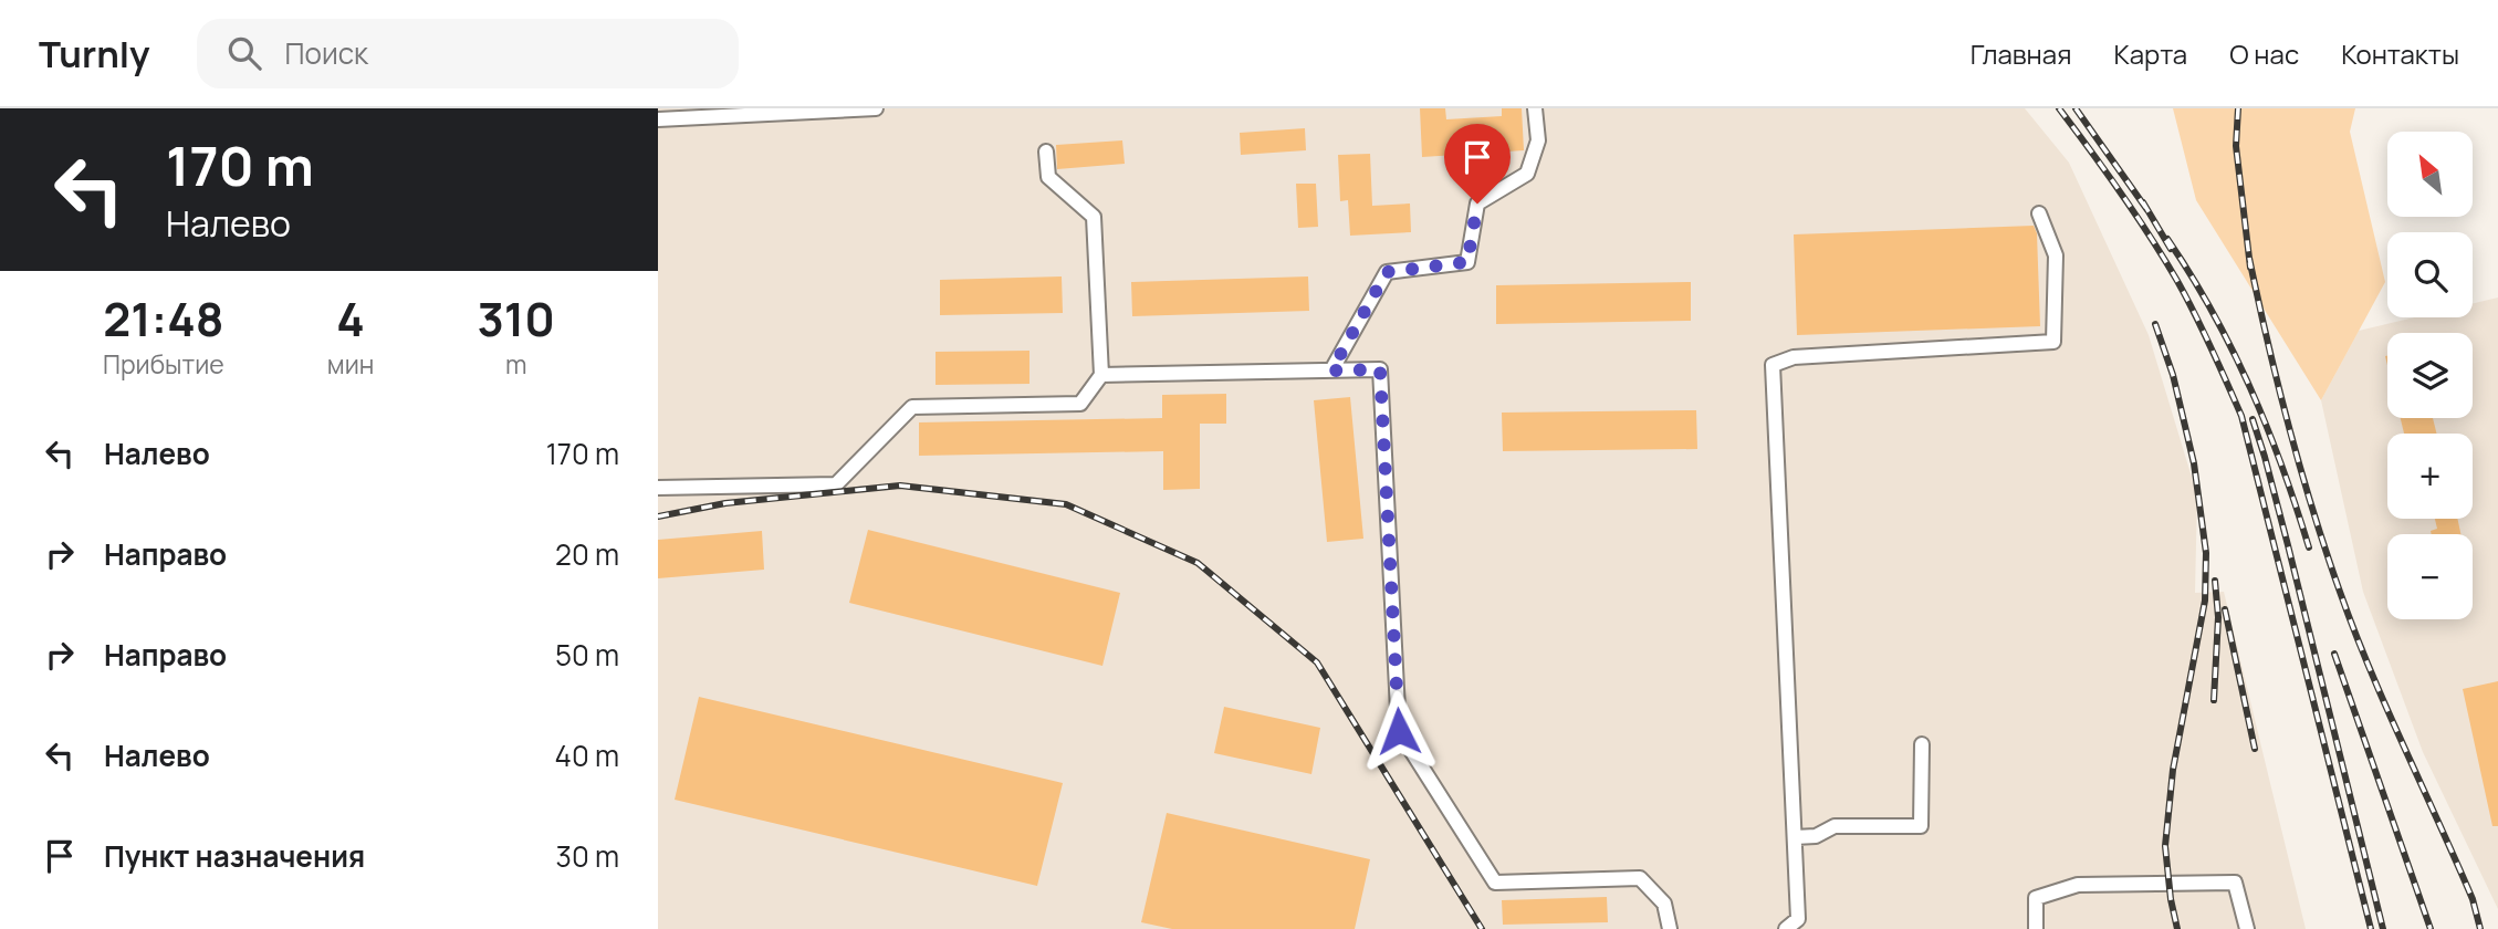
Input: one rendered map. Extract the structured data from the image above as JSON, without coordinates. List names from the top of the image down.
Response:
{
  "north": "top left",
  "page": {
    "header": "Turnly",
    "search": "Поиск",
    "nav": [
      "Главная",
      "Карта",
      "О нас",
      "Контакты"
    ],
    "turn": ["170 m", "Налево"],
    "map_buttons": ["+", "−"],
    "eta": [
      "21:48",
      "Прибытие",
      "4",
      "мин",
      "310",
      "m"
    ],
    "list": [
      {
        "name": "Налево",
        "value": "170 m"
      },
      {
        "name": "Направо",
        "value": "20 m"
      },
      {
        "name": "Направо",
        "value": "50 m"
      },
      {
        "name": "Налево",
        "value": "40 m"
      },
      {
        "name": "Пункт назначения",
        "value": "30 m"
      }
    ]
  }
}
